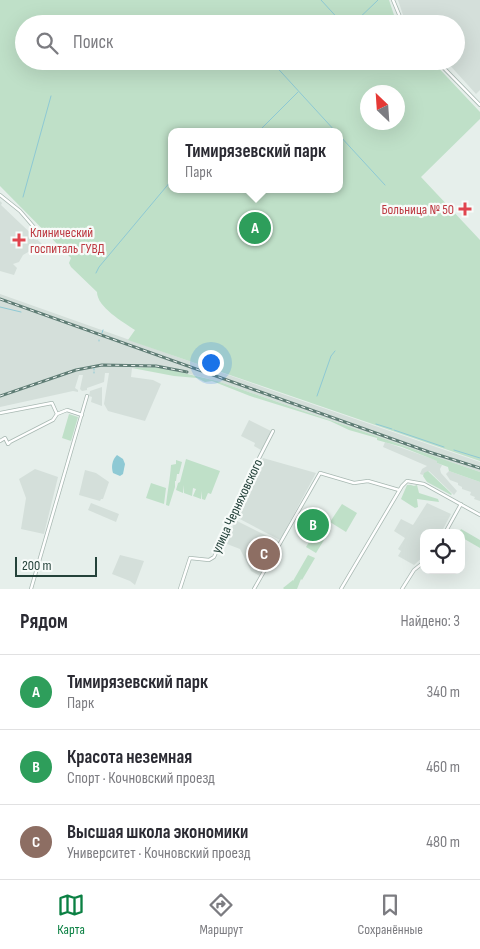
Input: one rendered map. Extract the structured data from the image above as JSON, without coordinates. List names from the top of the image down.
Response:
{
  "streets": {
    "street": ["улица Черняховского"]
  },
  "places": {
    "health": ["Больница № 50", "Клинический госпиталь ГУВД"]
  },
  "scale_bar": "200 m",
  "north": "top left",
  "page": {
    "search": "Поиск",
    "popup": ["Тимирязевский парк", "Парк"],
    "pins": ["A", "B", "C"],
    "scale": "200 m",
    "heading": ["Рядом", "Найдено: 3"],
    "list": [
      {
        "mark": "A",
        "name": "Тимирязевский парк",
        "note": "Парк",
        "value": "340 m"
      },
      {
        "mark": "B",
        "name": "Красота неземная",
        "note": "Спорт · Кочновский проезд",
        "value": "460 m"
      },
      {
        "mark": "C",
        "name": "Высшая школа экономики",
        "note": "Университет · Кочновский проезд",
        "value": "480 m"
      }
    ],
    "nav": ["Карта", "Маршрут", "Сохранённые"]
  }
}
